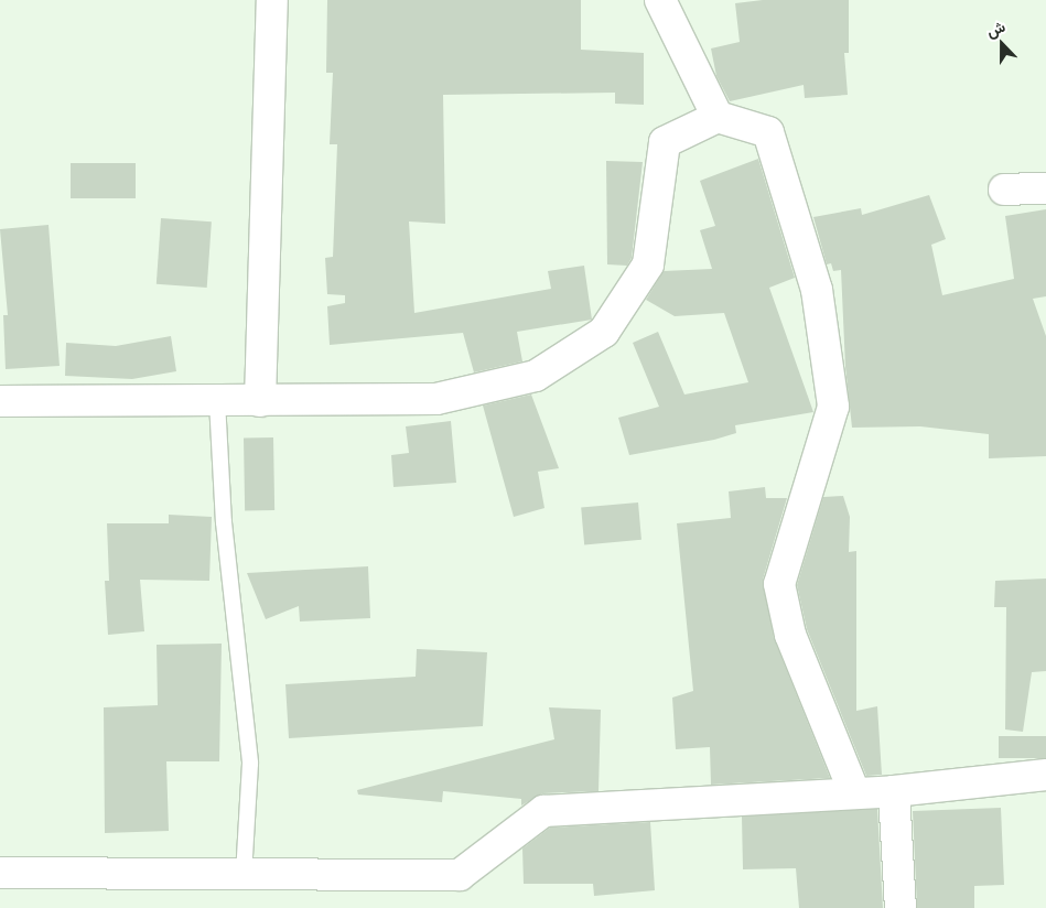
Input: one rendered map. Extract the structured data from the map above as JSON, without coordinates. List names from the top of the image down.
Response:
{
  "north": "top"
}
